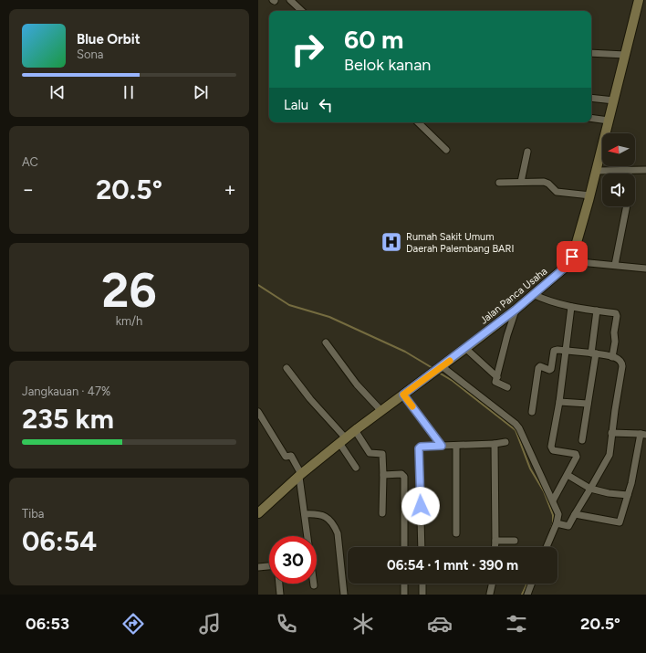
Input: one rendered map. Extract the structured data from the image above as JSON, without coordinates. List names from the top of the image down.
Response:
{
  "streets": {
    "street": ["Jalan Panca Usaha"]
  },
  "places": {
    "hospital": ["Rumah Sakit Umum Daerah Palembang BARI"]
  },
  "north": "left",
  "page": {
    "turn": ["60 m", "Belok kanan"],
    "song": ["Blue Orbit", "Sona"],
    "then": "Lalu",
    "tile": [
      "AC",
      ["26", "km/h"],
      ["Jangkauan · 47%", "235 km"],
      ["Tiba", "06:54"]
    ],
    "heat": ["−", "20.5°", "+"],
    "limit": "30",
    "trip": "06:54 · 1 mnt · 390 m",
    "tabs": ["06:53", "20.5°"]
  }
}
